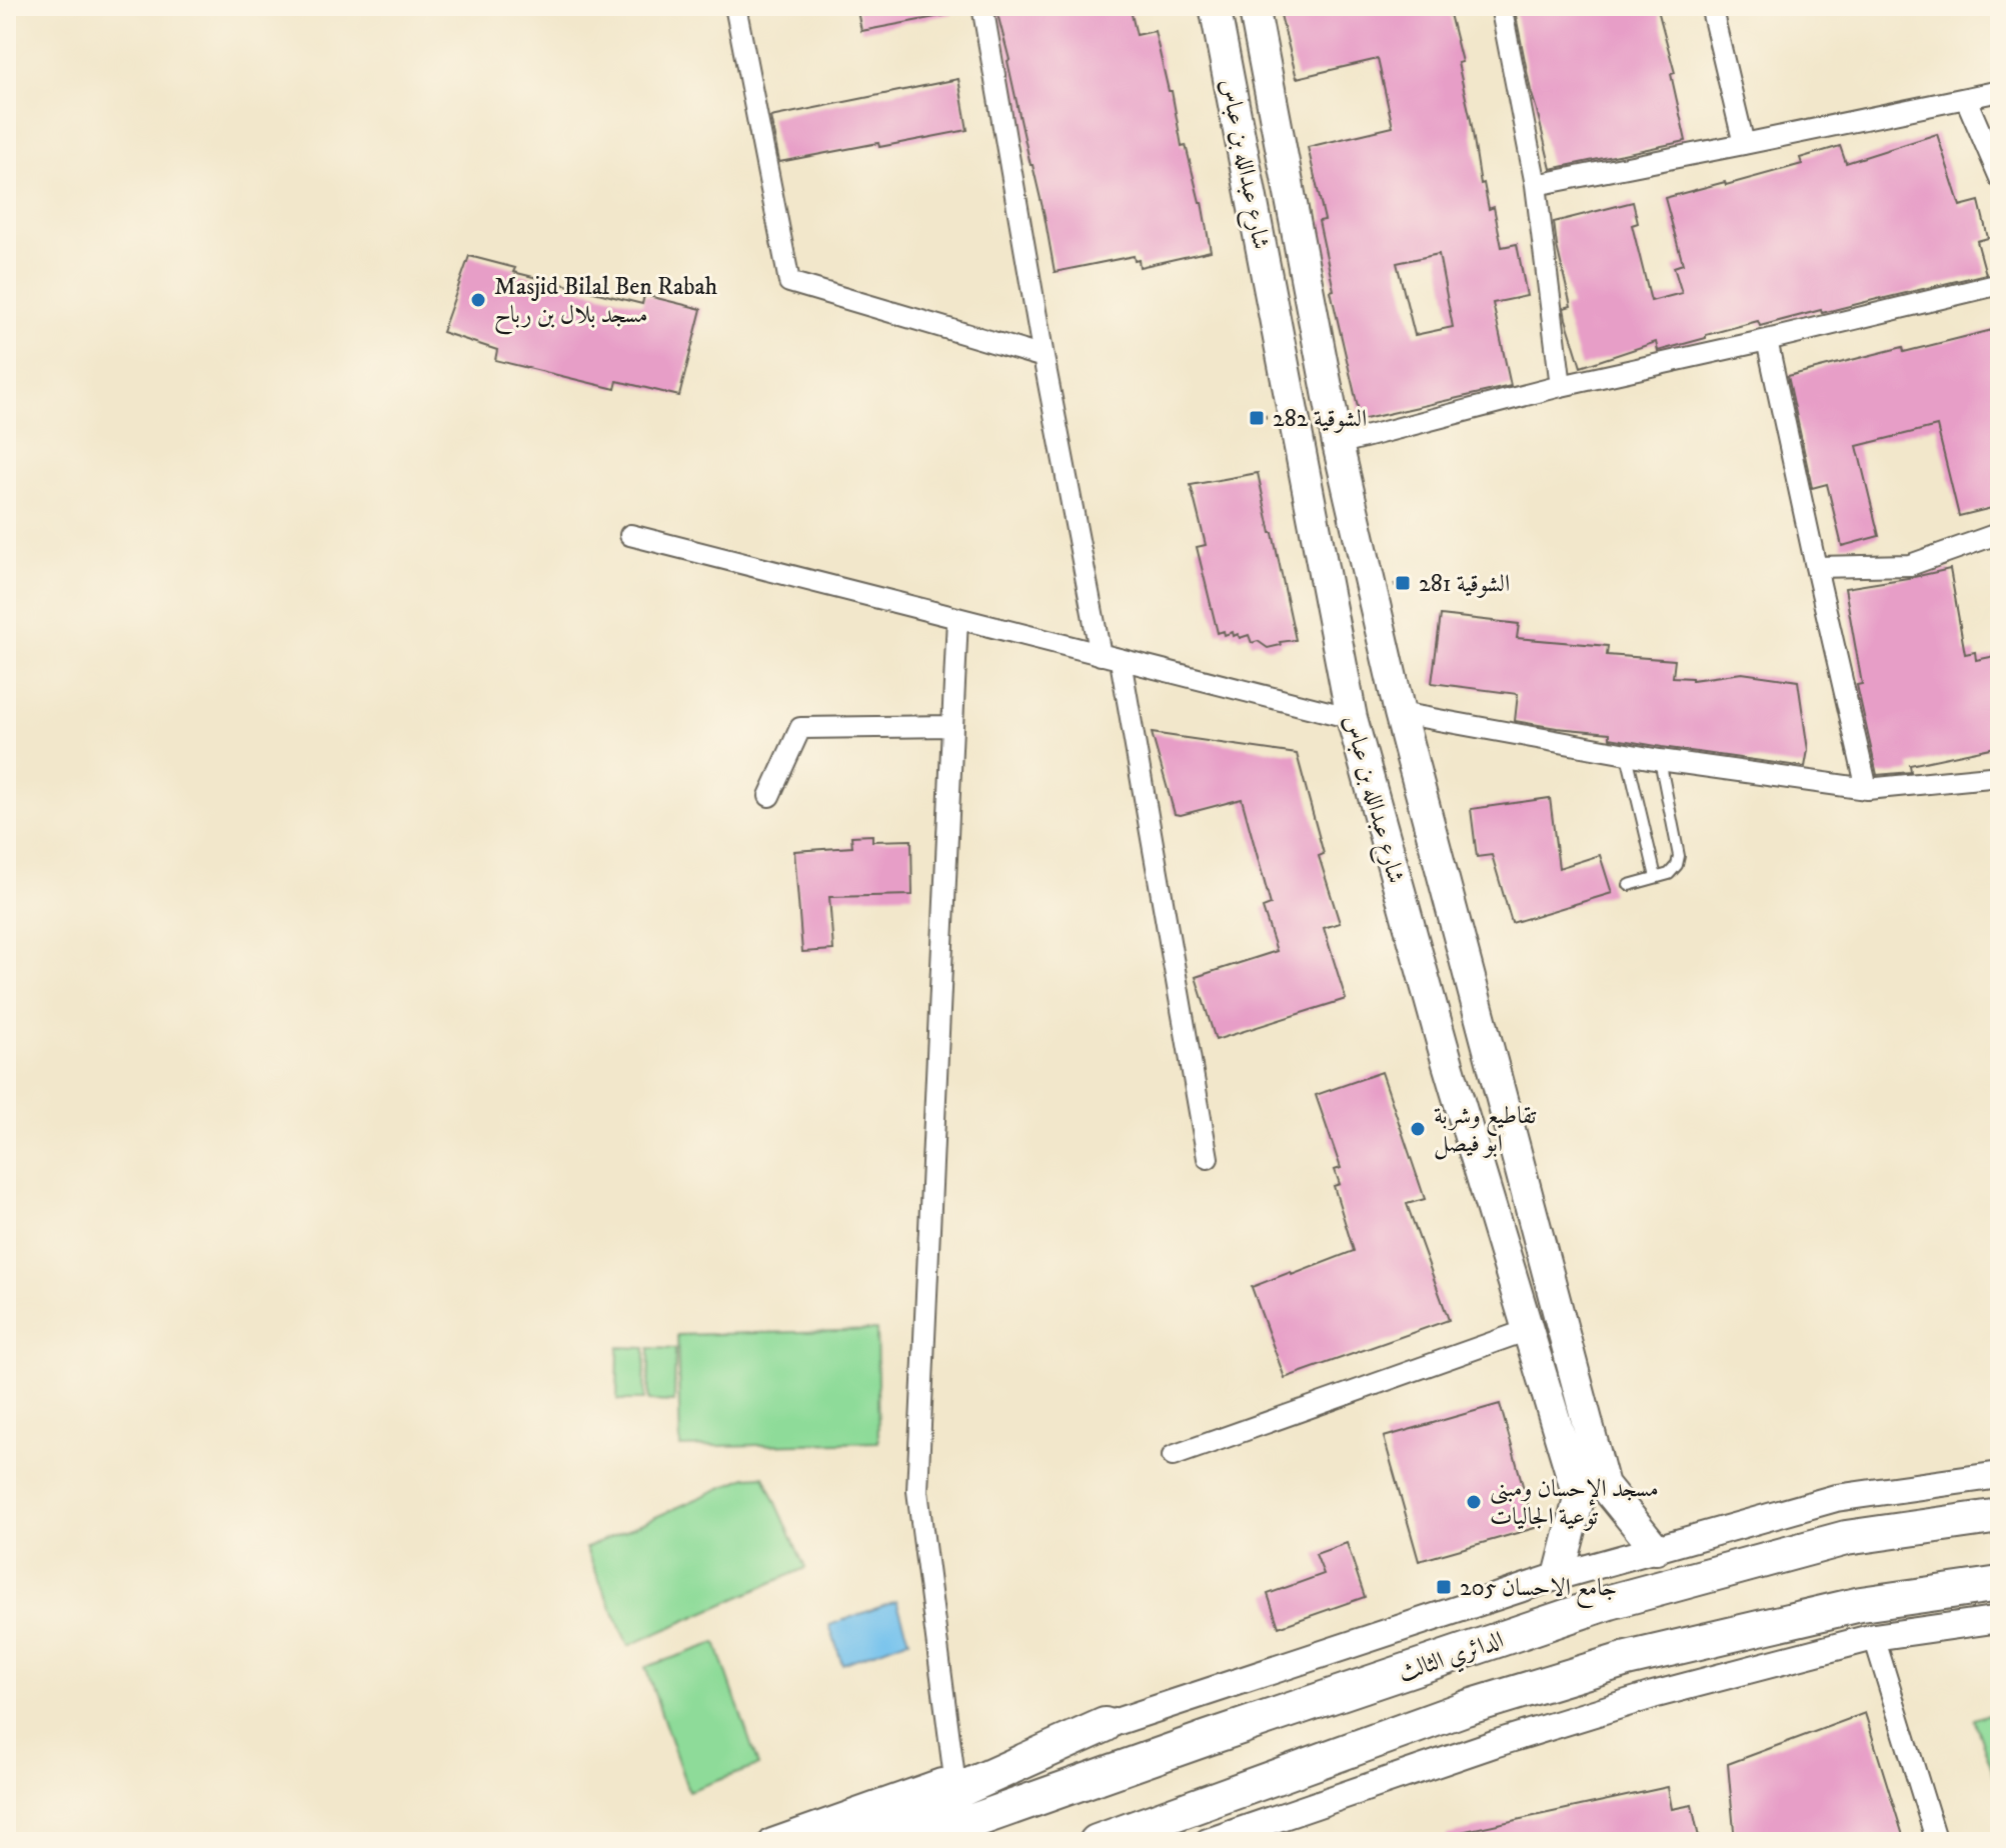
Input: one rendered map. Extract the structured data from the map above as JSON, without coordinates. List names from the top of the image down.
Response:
{
  "streets": {
    "highway": ["الدائري الثالث"],
    "main road": ["شارع عبدالله بن عباس"]
  },
  "places": {
    "other": ["Masjid Bilal Ben Rabah مسجد بلال بن رباح", "تقاطيع وشربة ابو فيصل", "مسجد الإحسان ومبنى توعية الجاليات"],
    "transit": ["الشوقية 282", "الشوقية 281", "جامع الاحسان 205"]
  }
}
